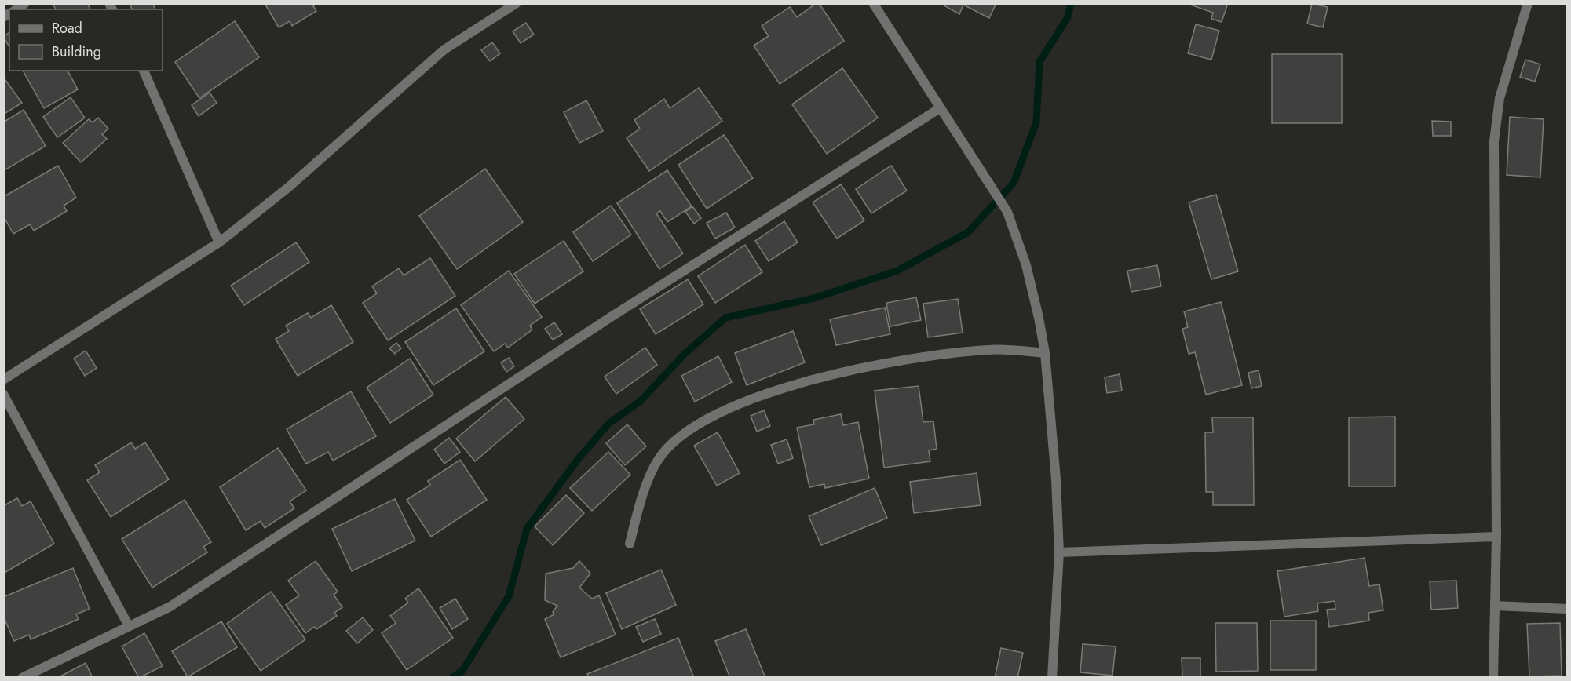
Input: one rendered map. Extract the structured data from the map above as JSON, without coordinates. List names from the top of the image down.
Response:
{
  "legend": ["Road", "Building"]
}
